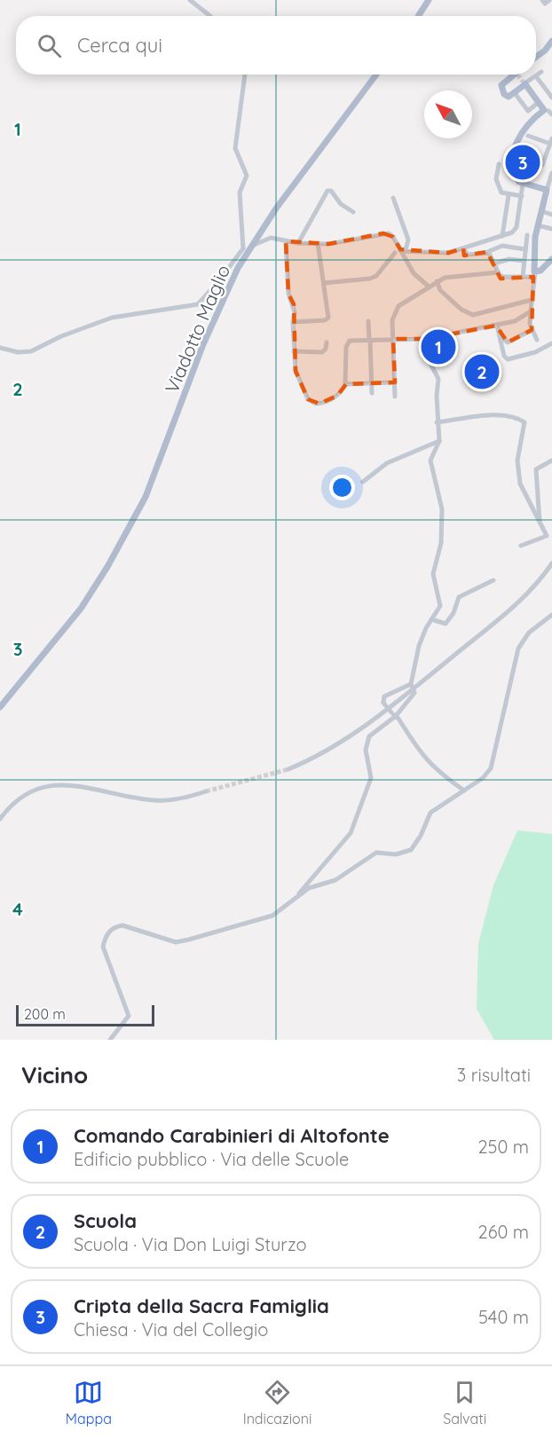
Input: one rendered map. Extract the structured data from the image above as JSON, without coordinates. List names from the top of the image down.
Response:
{
  "streets": {
    "main road": ["Viadotto Maglio"]
  },
  "scale_bar": "200 m",
  "north": "top left",
  "page": {
    "search": "Cerca qui",
    "pins": ["3", "1", "2"],
    "scale": "200 m",
    "heading": ["Vicino", "3 risultati"],
    "list": [
      {
        "mark": "1",
        "name": "Comando Carabinieri di Altofonte",
        "note": "Edificio pubblico · Via delle Scuole",
        "value": "250 m"
      },
      {
        "mark": "2",
        "name": "Scuola",
        "note": "Scuola · Via Don Luigi Sturzo",
        "value": "260 m"
      },
      {
        "mark": "3",
        "name": "Cripta della Sacra Famiglia",
        "note": "Chiesa · Via del Collegio",
        "value": "540 m"
      }
    ],
    "nav": ["Mappa", "Indicazioni", "Salvati"]
  },
  "grid": {
    "rows": [
      "1",
      "2",
      "3",
      "4"
    ]
  }
}
